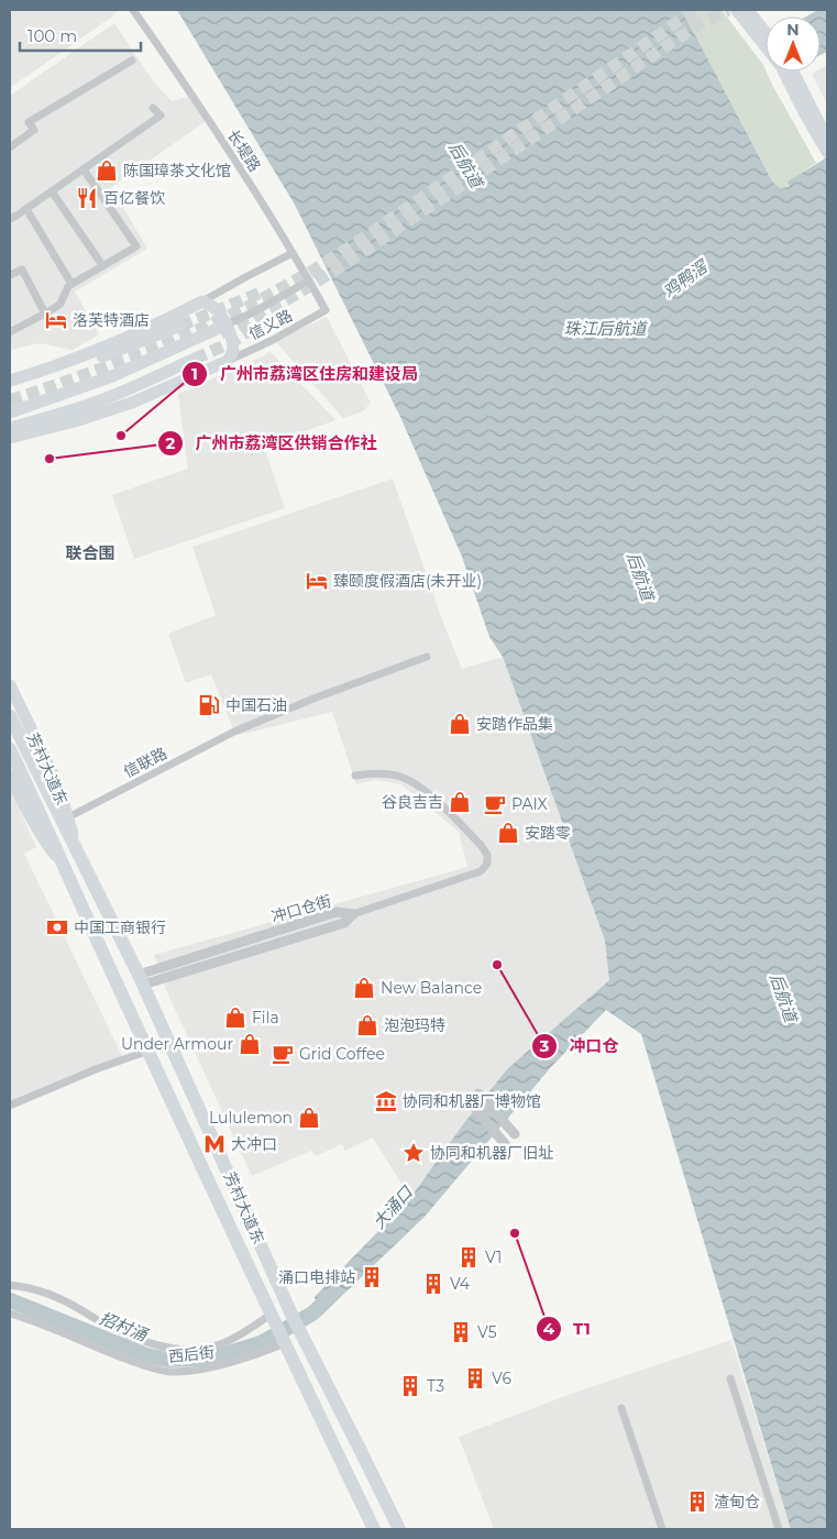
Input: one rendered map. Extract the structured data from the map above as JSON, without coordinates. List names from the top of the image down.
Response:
{
  "streets": {
    "highway": ["芳村大道东"],
    "street": [
      "长堤路",
      "信义路",
      "信联路",
      "冲口仓街",
      "西后街"
    ]
  },
  "crossings": [
    ["长堤路", "信义路"],
    ["信联路", "芳村大道东"],
    ["芳村大道东", "冲口仓街"],
    ["芳村大道东", "西后街"]
  ],
  "districts": ["联合围"],
  "water": [
    "后航道",
    "鸡鸭滘",
    "珠江后航道",
    "大涌口",
    "招村涌"
  ],
  "places": {
    "shop": [
      "陈国璋茶文化馆",
      "安踏作品集",
      "谷良吉吉",
      "安踏零",
      "New Balance",
      "Fila",
      "泡泡玛特",
      "Under Armour",
      "Lululemon"
    ],
    "restaurant": ["百亿餐饮"],
    "hotel": ["洛芙特酒店", "臻颐度假酒店(未开业)"],
    "other": [
      "广州市荔湾区住房和建设局",
      "广州市荔湾区供销合作社",
      "冲口仓",
      "T1"
    ],
    "fuel station": ["中国石油"],
    "cafe": ["PAIX", "Grid Coffee"],
    "bank": ["中国工商银行"],
    "museum": ["协同和机器厂博物馆"],
    "metro station": ["大冲口"],
    "place": ["协同和机器厂旧址"],
    "building": [
      "V1",
      "涌口电排站",
      "V4",
      "V5",
      "V6",
      "T3",
      "渣甸仓"
    ]
  },
  "scale_bar": "100 m",
  "north": "top"
}
